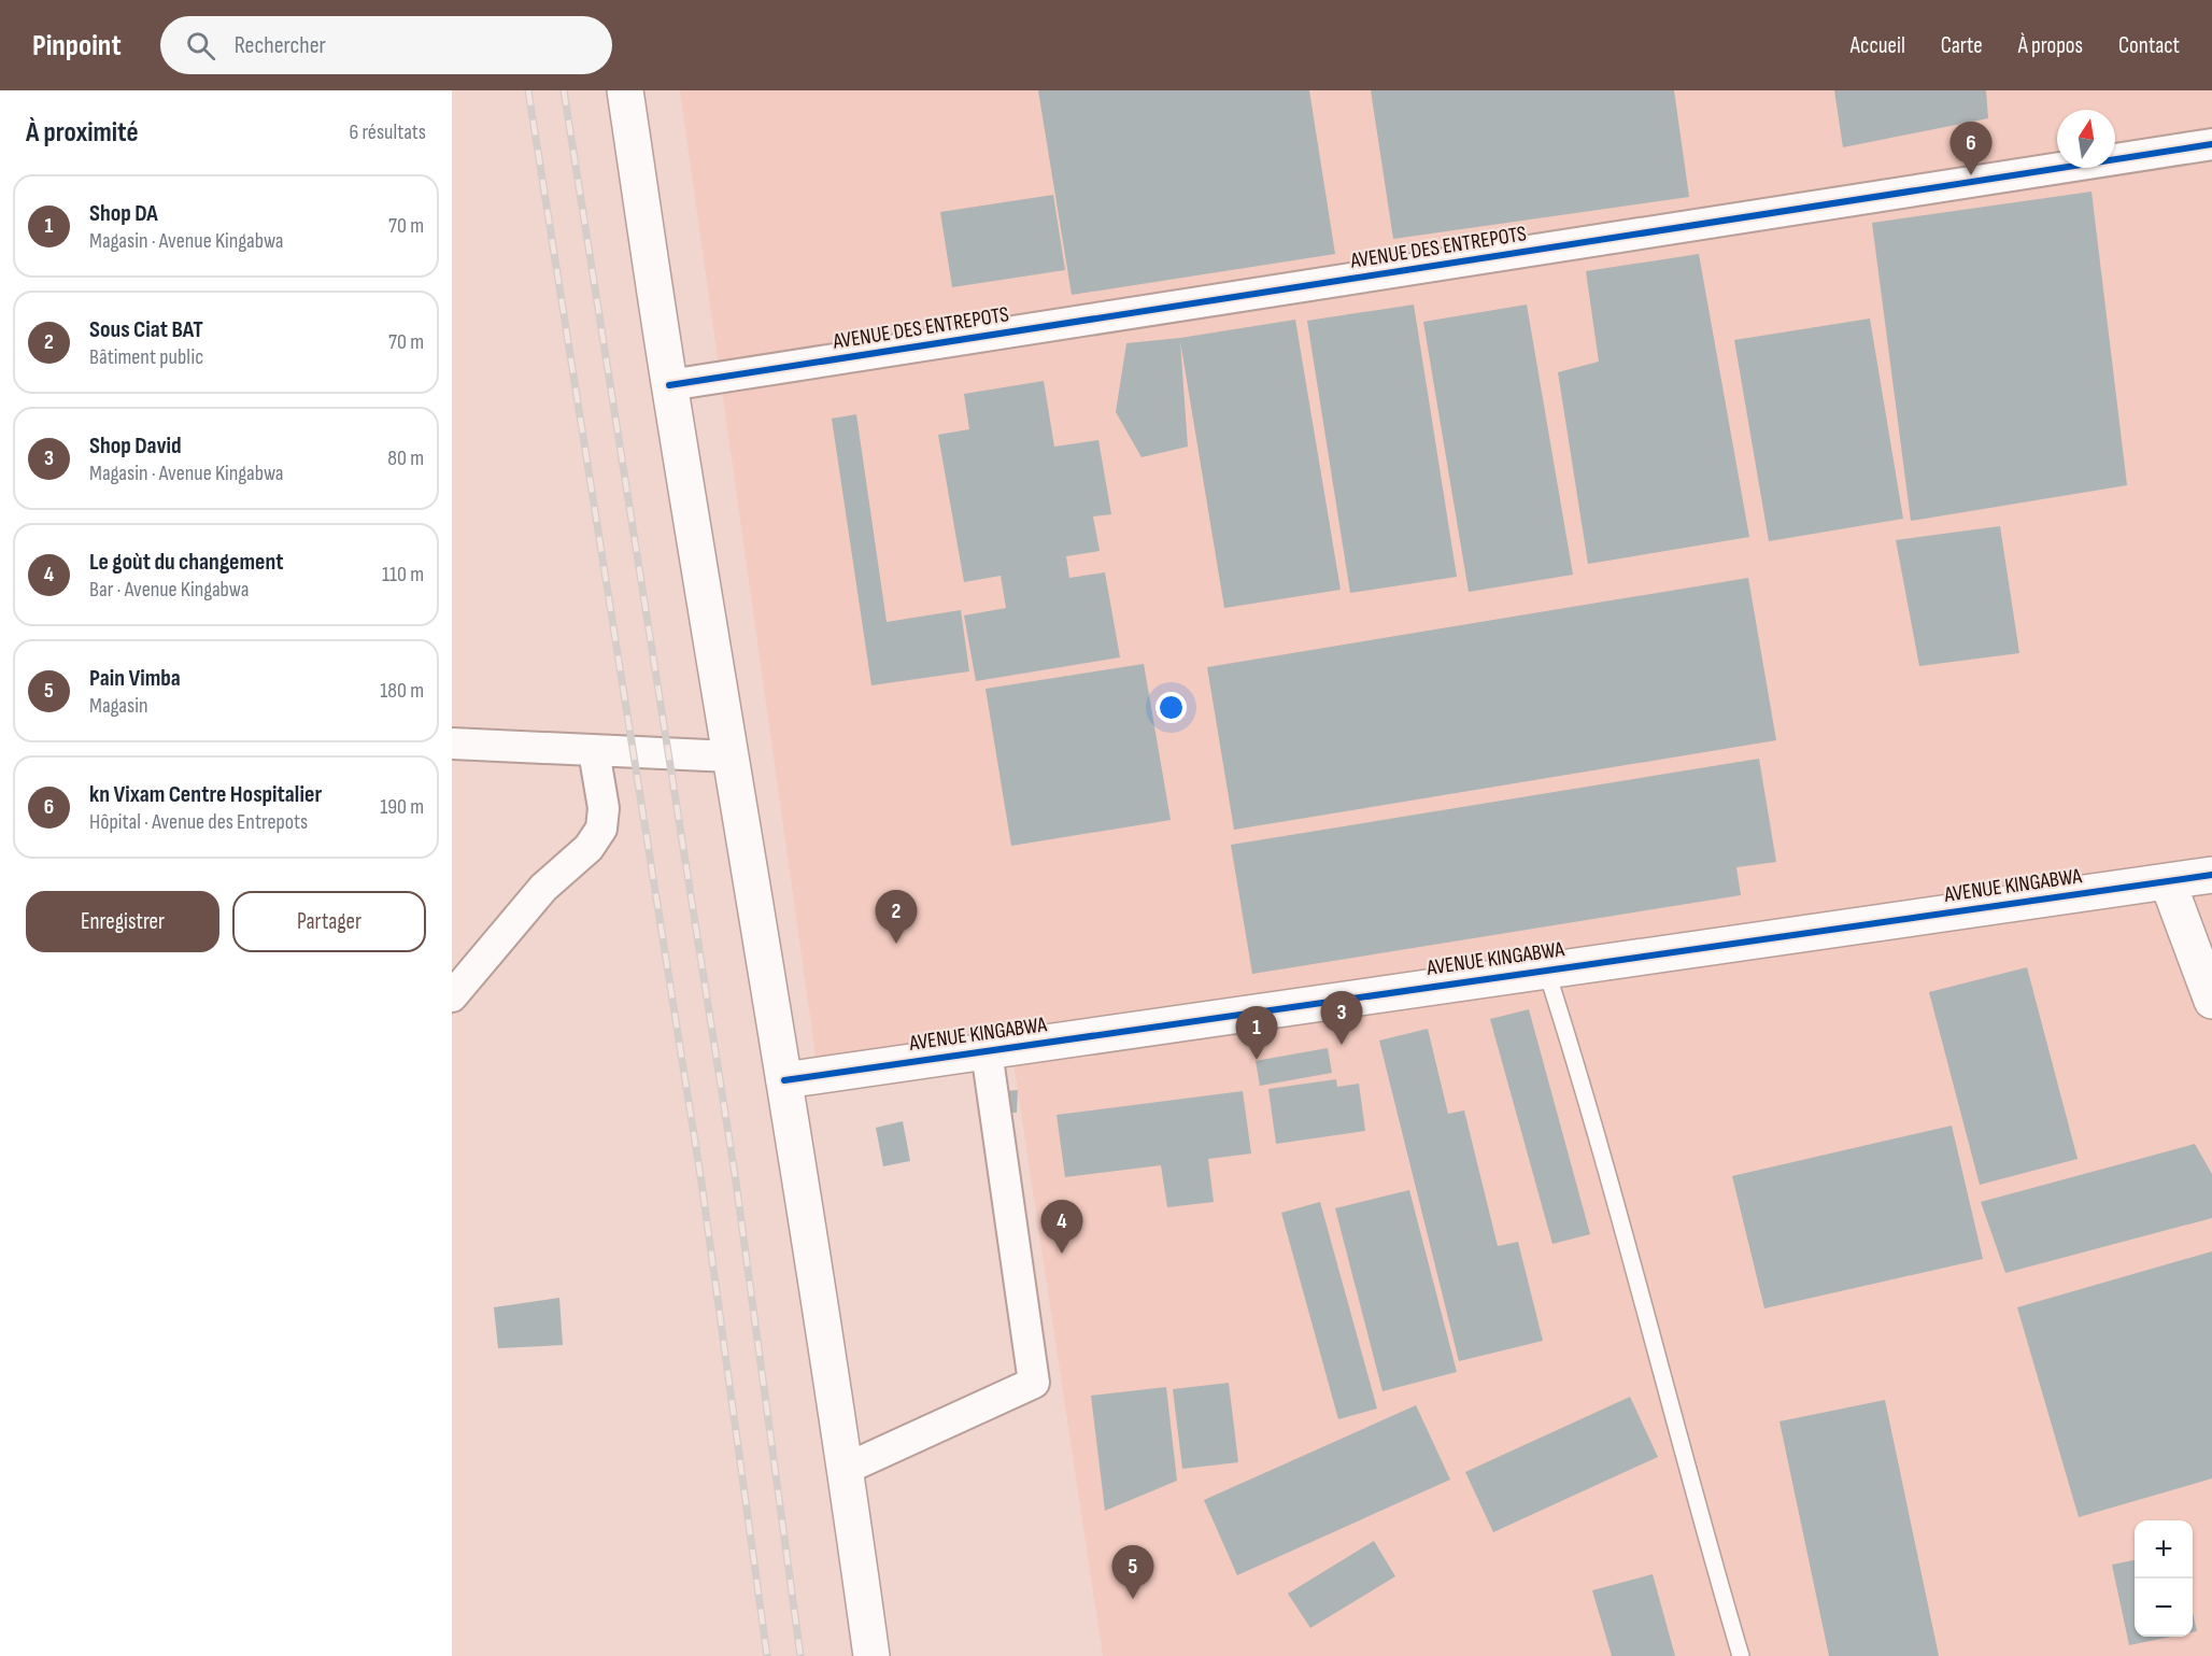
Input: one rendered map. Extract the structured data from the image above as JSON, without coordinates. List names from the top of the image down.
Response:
{
  "streets": {
    "main road": ["AVENUE KINGABWA"],
    "street": ["AVENUE DES ENTREPOTS"]
  },
  "north": "top",
  "page": {
    "header": "Pinpoint",
    "search": "Rechercher",
    "nav": [
      "Accueil",
      "Carte",
      "À propos",
      "Contact"
    ],
    "heading": ["À proximité", "6 résultats"],
    "pins": [
      "6",
      "2",
      "3",
      "1",
      "4",
      "5"
    ],
    "list": [
      {
        "mark": "1",
        "name": "Shop DA",
        "note": "Magasin · Avenue Kingabwa",
        "value": "70 m"
      },
      {
        "mark": "2",
        "name": "Sous Ciat BAT",
        "note": "Bâtiment public",
        "value": "70 m"
      },
      {
        "mark": "3",
        "name": "Shop David",
        "note": "Magasin · Avenue Kingabwa",
        "value": "80 m"
      },
      {
        "mark": "4",
        "name": "Le goùt du changement",
        "note": "Bar · Avenue Kingabwa",
        "value": "110 m"
      },
      {
        "mark": "5",
        "name": "Pain Vimba",
        "note": "Magasin",
        "value": "180 m"
      },
      {
        "mark": "6",
        "name": "kn Vixam Centre Hospitalier",
        "note": "Hôpital · Avenue des Entrepots",
        "value": "190 m"
      }
    ],
    "buttons": ["Enregistrer", "Partager"],
    "map_buttons": ["+", "−"]
  }
}
